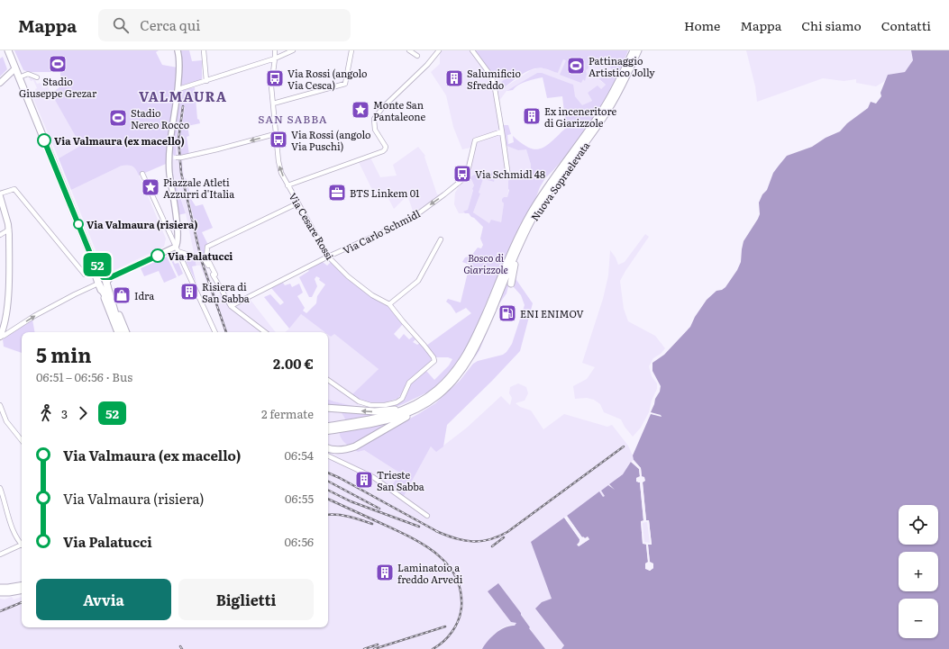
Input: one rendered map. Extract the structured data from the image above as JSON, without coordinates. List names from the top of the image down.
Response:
{
  "streets": {
    "main road": ["Nuova Sopraelevata"],
    "street": ["Via Cesare Rossi", "Via Carlo Schmidl"]
  },
  "crossings": [
    ["Via Cesare Rossi", "Via Carlo Schmidl"]
  ],
  "one_way": ["Via Carlo Schmidl"],
  "districts": ["VALMAURA", "SAN SABBA"],
  "parks": ["Bosco di Giarizzole"],
  "places": {
    "sports": ["Stadio Giuseppe Grezar", "Pattinaggio Artistico Jolly", "Stadio Nereo Rocco"],
    "bus stop": ["Via Rossi (angolo Via Cesca)", "Via Rossi (angolo Via Puschi)", "Via Schmidl 48"],
    "building": [
      "Salumificio Sfreddo",
      "Ex inceneritore di Giarizzole",
      "Risiera di San Sabba",
      "Trieste San Sabba",
      "Laminatoio a freddo Arvedi"
    ],
    "place": ["Monte San Pantaleone", "Piazzale Atleti Azzurri d'Italia"],
    "other": ["Via Valmaura (ex macello)", "Via Valmaura (risiera)", "Via Palatucci"],
    "office": ["BTS Linkem 01"],
    "shop": ["Idra"],
    "fuel station": ["ENI ENIMOV"]
  },
  "lines": ["bus line 52"],
  "page": {
    "header": "Mappa",
    "search": "Cerca qui",
    "nav": [
      "Home",
      "Mappa",
      "Chi siamo",
      "Contatti"
    ],
    "on_map": "52",
    "heading": ["5 min", "06:51 – 06:56 · Bus", "2.00 €"],
    "legs": ["3", "52", "2 fermate"],
    "list": [
      {
        "name": "Via Valmaura (ex macello)",
        "value": "06:54"
      },
      {
        "name": "Via Valmaura (risiera)",
        "value": "06:55"
      },
      {
        "name": "Via Palatucci",
        "value": "06:56"
      }
    ],
    "map_buttons": ["+", "−"],
    "buttons": ["Avvia", "Biglietti"]
  }
}
